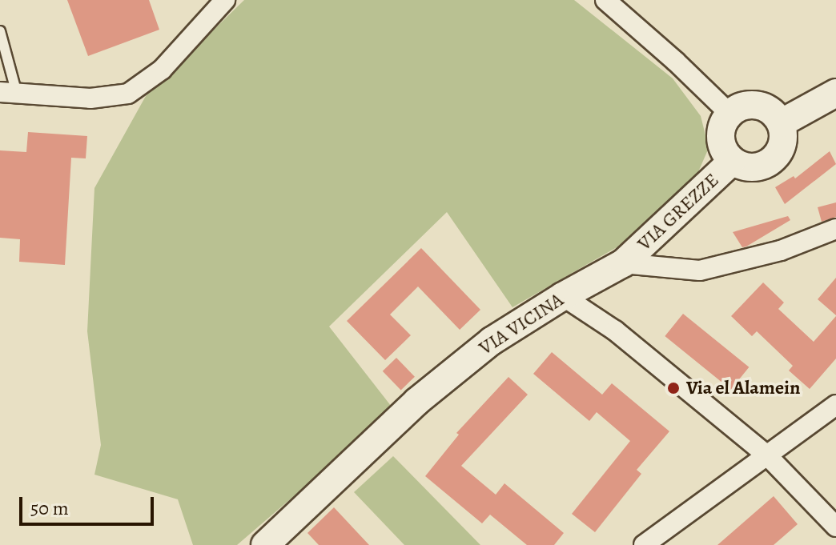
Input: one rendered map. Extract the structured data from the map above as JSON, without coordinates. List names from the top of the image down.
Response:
{
  "streets": {
    "street": ["VIA GREZZE", "VIA VICINA"]
  },
  "crossings": [
    ["VIA GREZZE", "VIA VICINA"]
  ],
  "places": ["Via el Alamein"],
  "scale_bar": "50 m"
}
